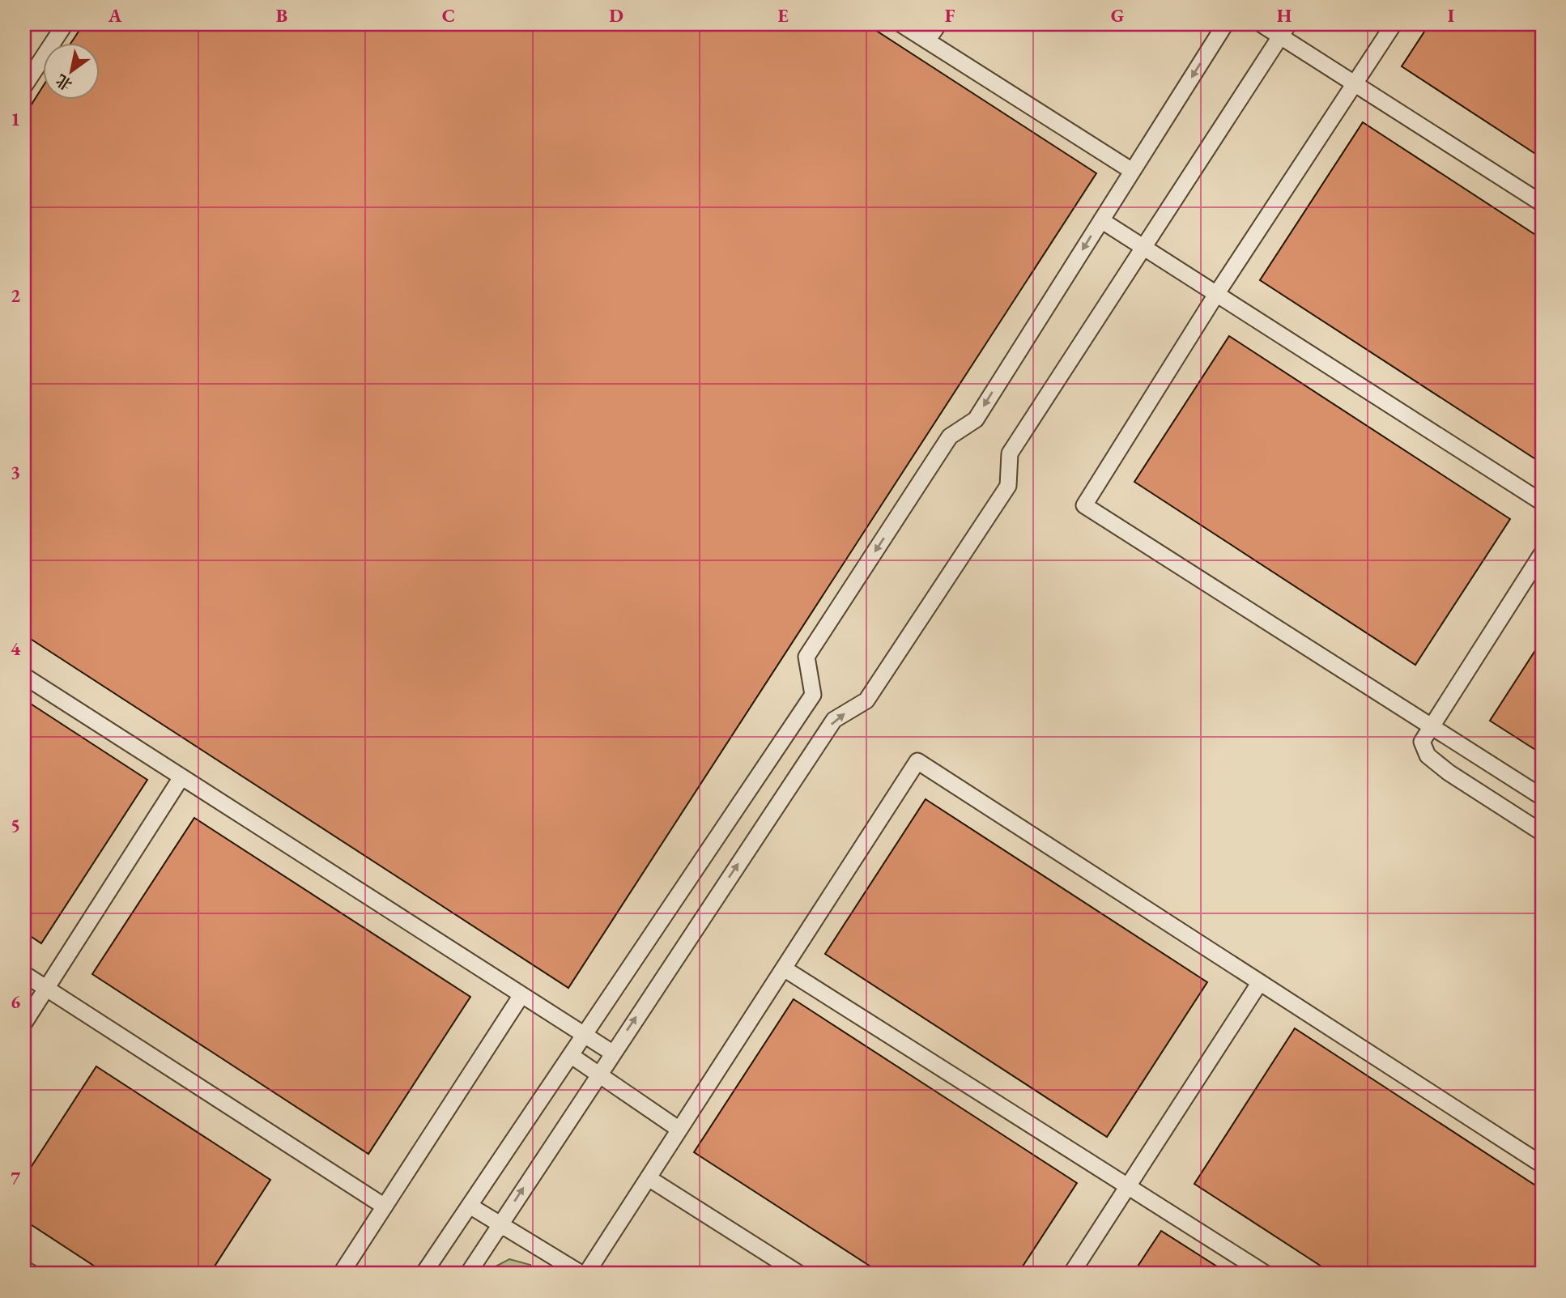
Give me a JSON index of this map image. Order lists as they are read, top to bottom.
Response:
{
  "north": "bottom left",
  "grid": {
    "columns": [
      "A",
      "B",
      "C",
      "D",
      "E",
      "F",
      "G",
      "H",
      "I"
    ],
    "rows": [
      "1",
      "2",
      "3",
      "4",
      "5",
      "6",
      "7"
    ]
  }
}
